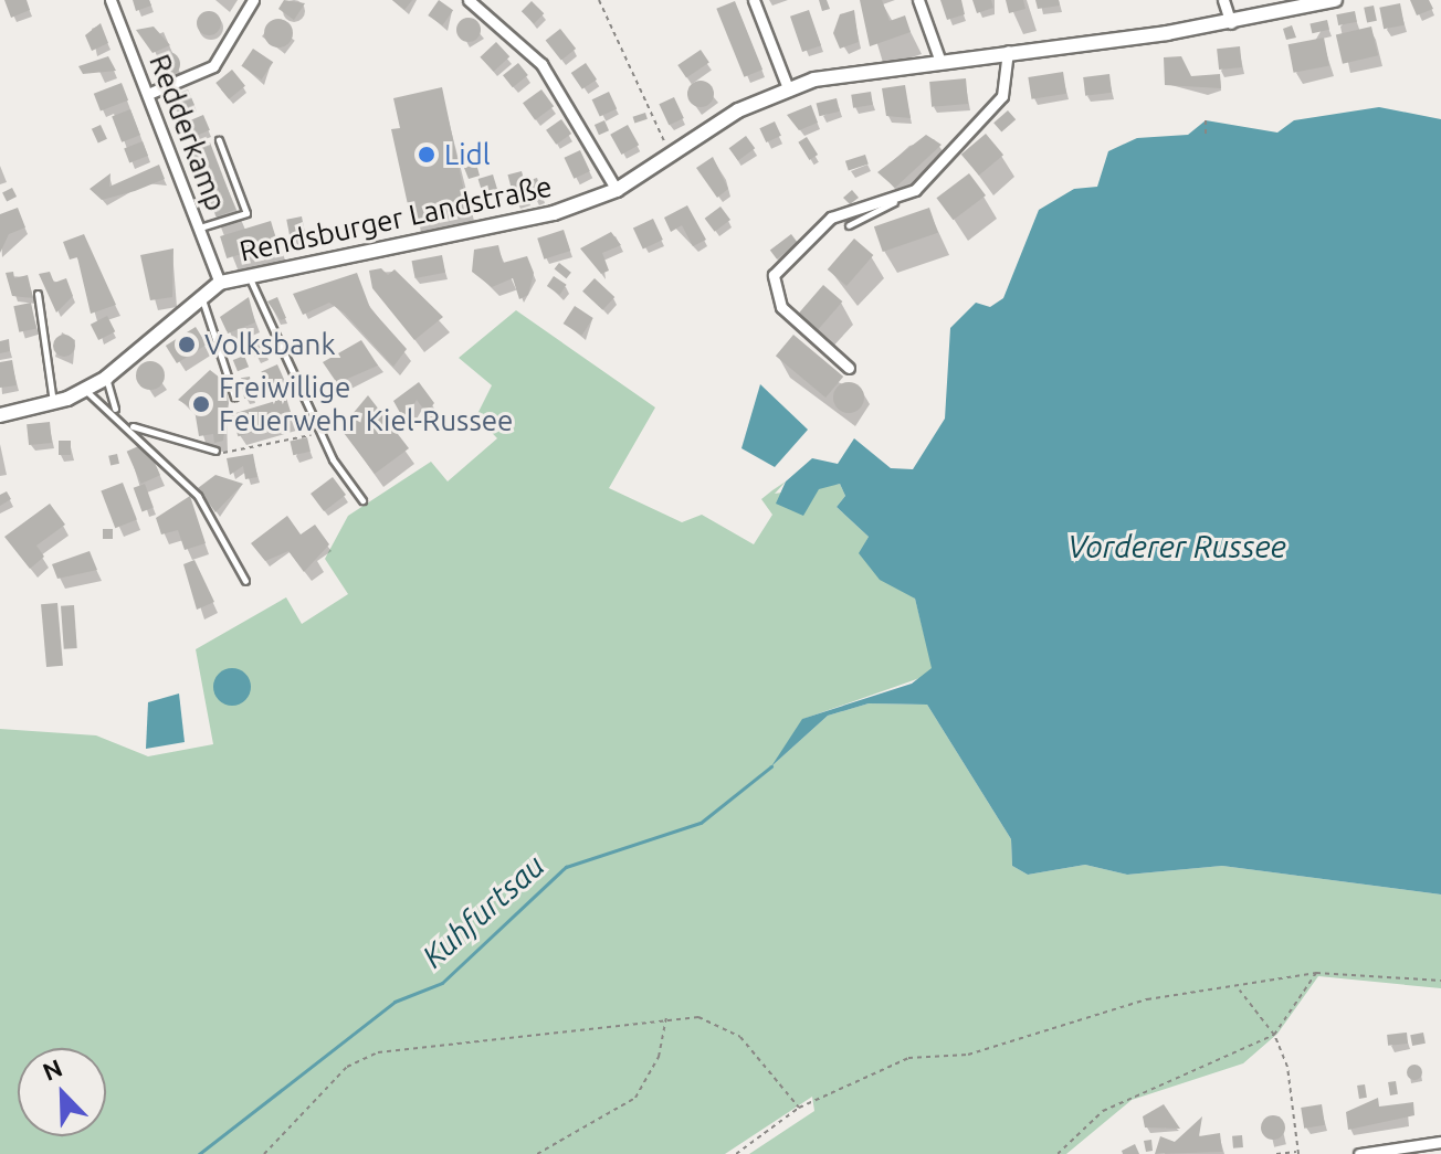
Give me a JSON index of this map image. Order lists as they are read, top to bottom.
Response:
{
  "streets": {
    "street": ["Redderkamp", "Rendsburger Landstraße"]
  },
  "crossings": [
    ["Redderkamp", "Rendsburger Landstraße"]
  ],
  "water": ["Vorderer Russee", "Kuhfurtsau"],
  "places": ["Lidl", "Volksbank", "Freiwillige Feuerwehr Kiel-Russee"],
  "north": "top left"
}
